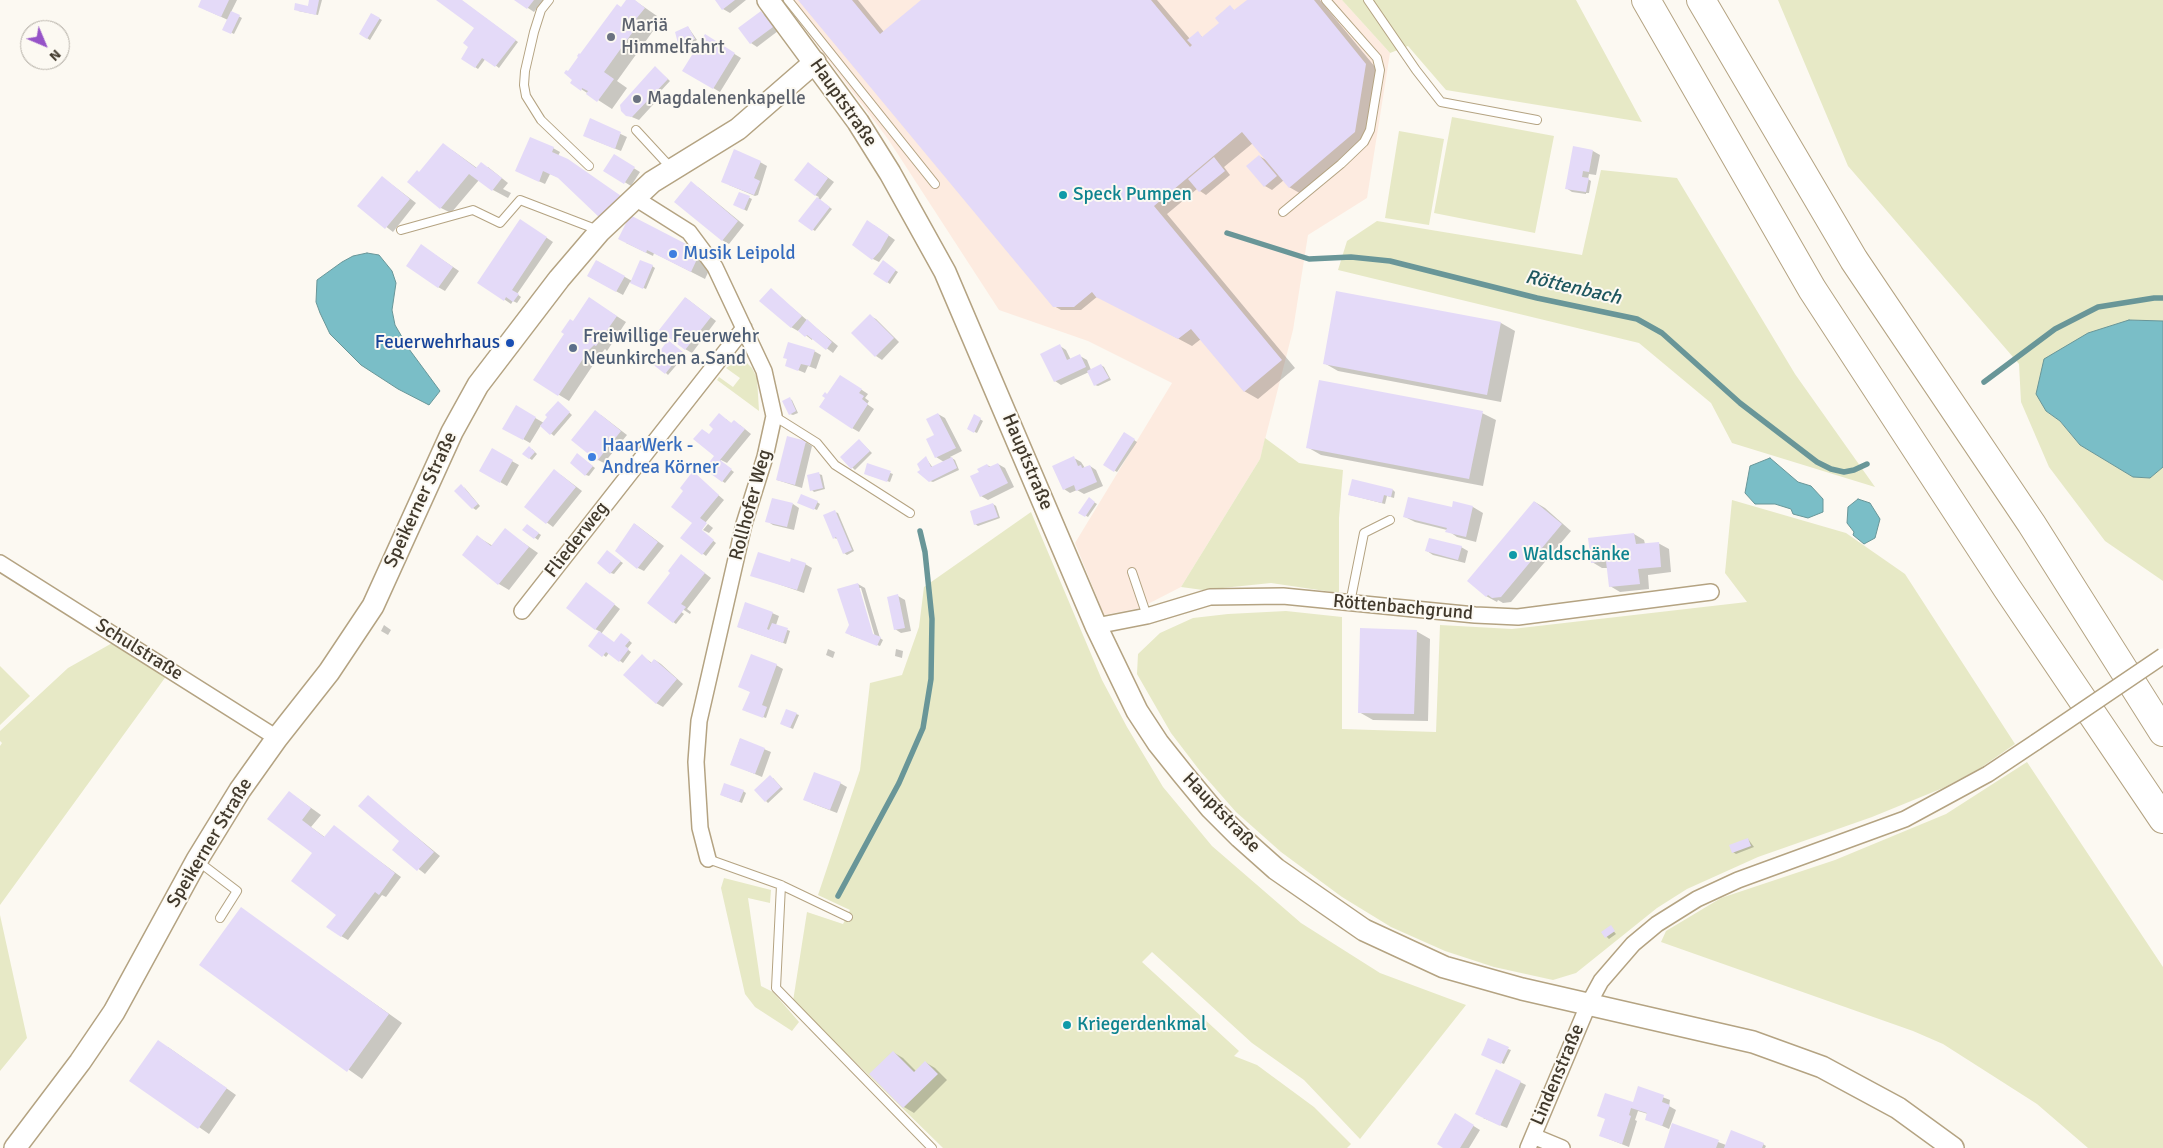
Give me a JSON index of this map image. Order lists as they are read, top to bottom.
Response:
{
  "streets": {
    "main road": ["Hauptstraße", "Speikerner Straße"],
    "street": [
      "Rollhofer Weg",
      "Fliederweg",
      "Röttenbachgrund",
      "Schulstraße",
      "Lindenstraße"
    ]
  },
  "crossings": [
    ["Hauptstraße", "Speikerner Straße"],
    ["Hauptstraße", "Röttenbachgrund"],
    ["Hauptstraße", "Lindenstraße"],
    ["Speikerner Straße", "Rollhofer Weg"],
    ["Speikerner Straße", "Schulstraße"],
    ["Rollhofer Weg", "Fliederweg"]
  ],
  "water": ["Röttenbach"],
  "places": [
    "Mariä Himmelfahrt",
    "Magdalenenkapelle",
    "Speck Pumpen",
    "Musik Leipold",
    "Feuerwehrhaus",
    "Freiwillige Feuerwehr Neunkirchen a.Sand",
    "HaarWerk - Andrea Körner",
    "Waldschänke",
    "Kriegerdenkmal"
  ],
  "north": "bottom right"
}
